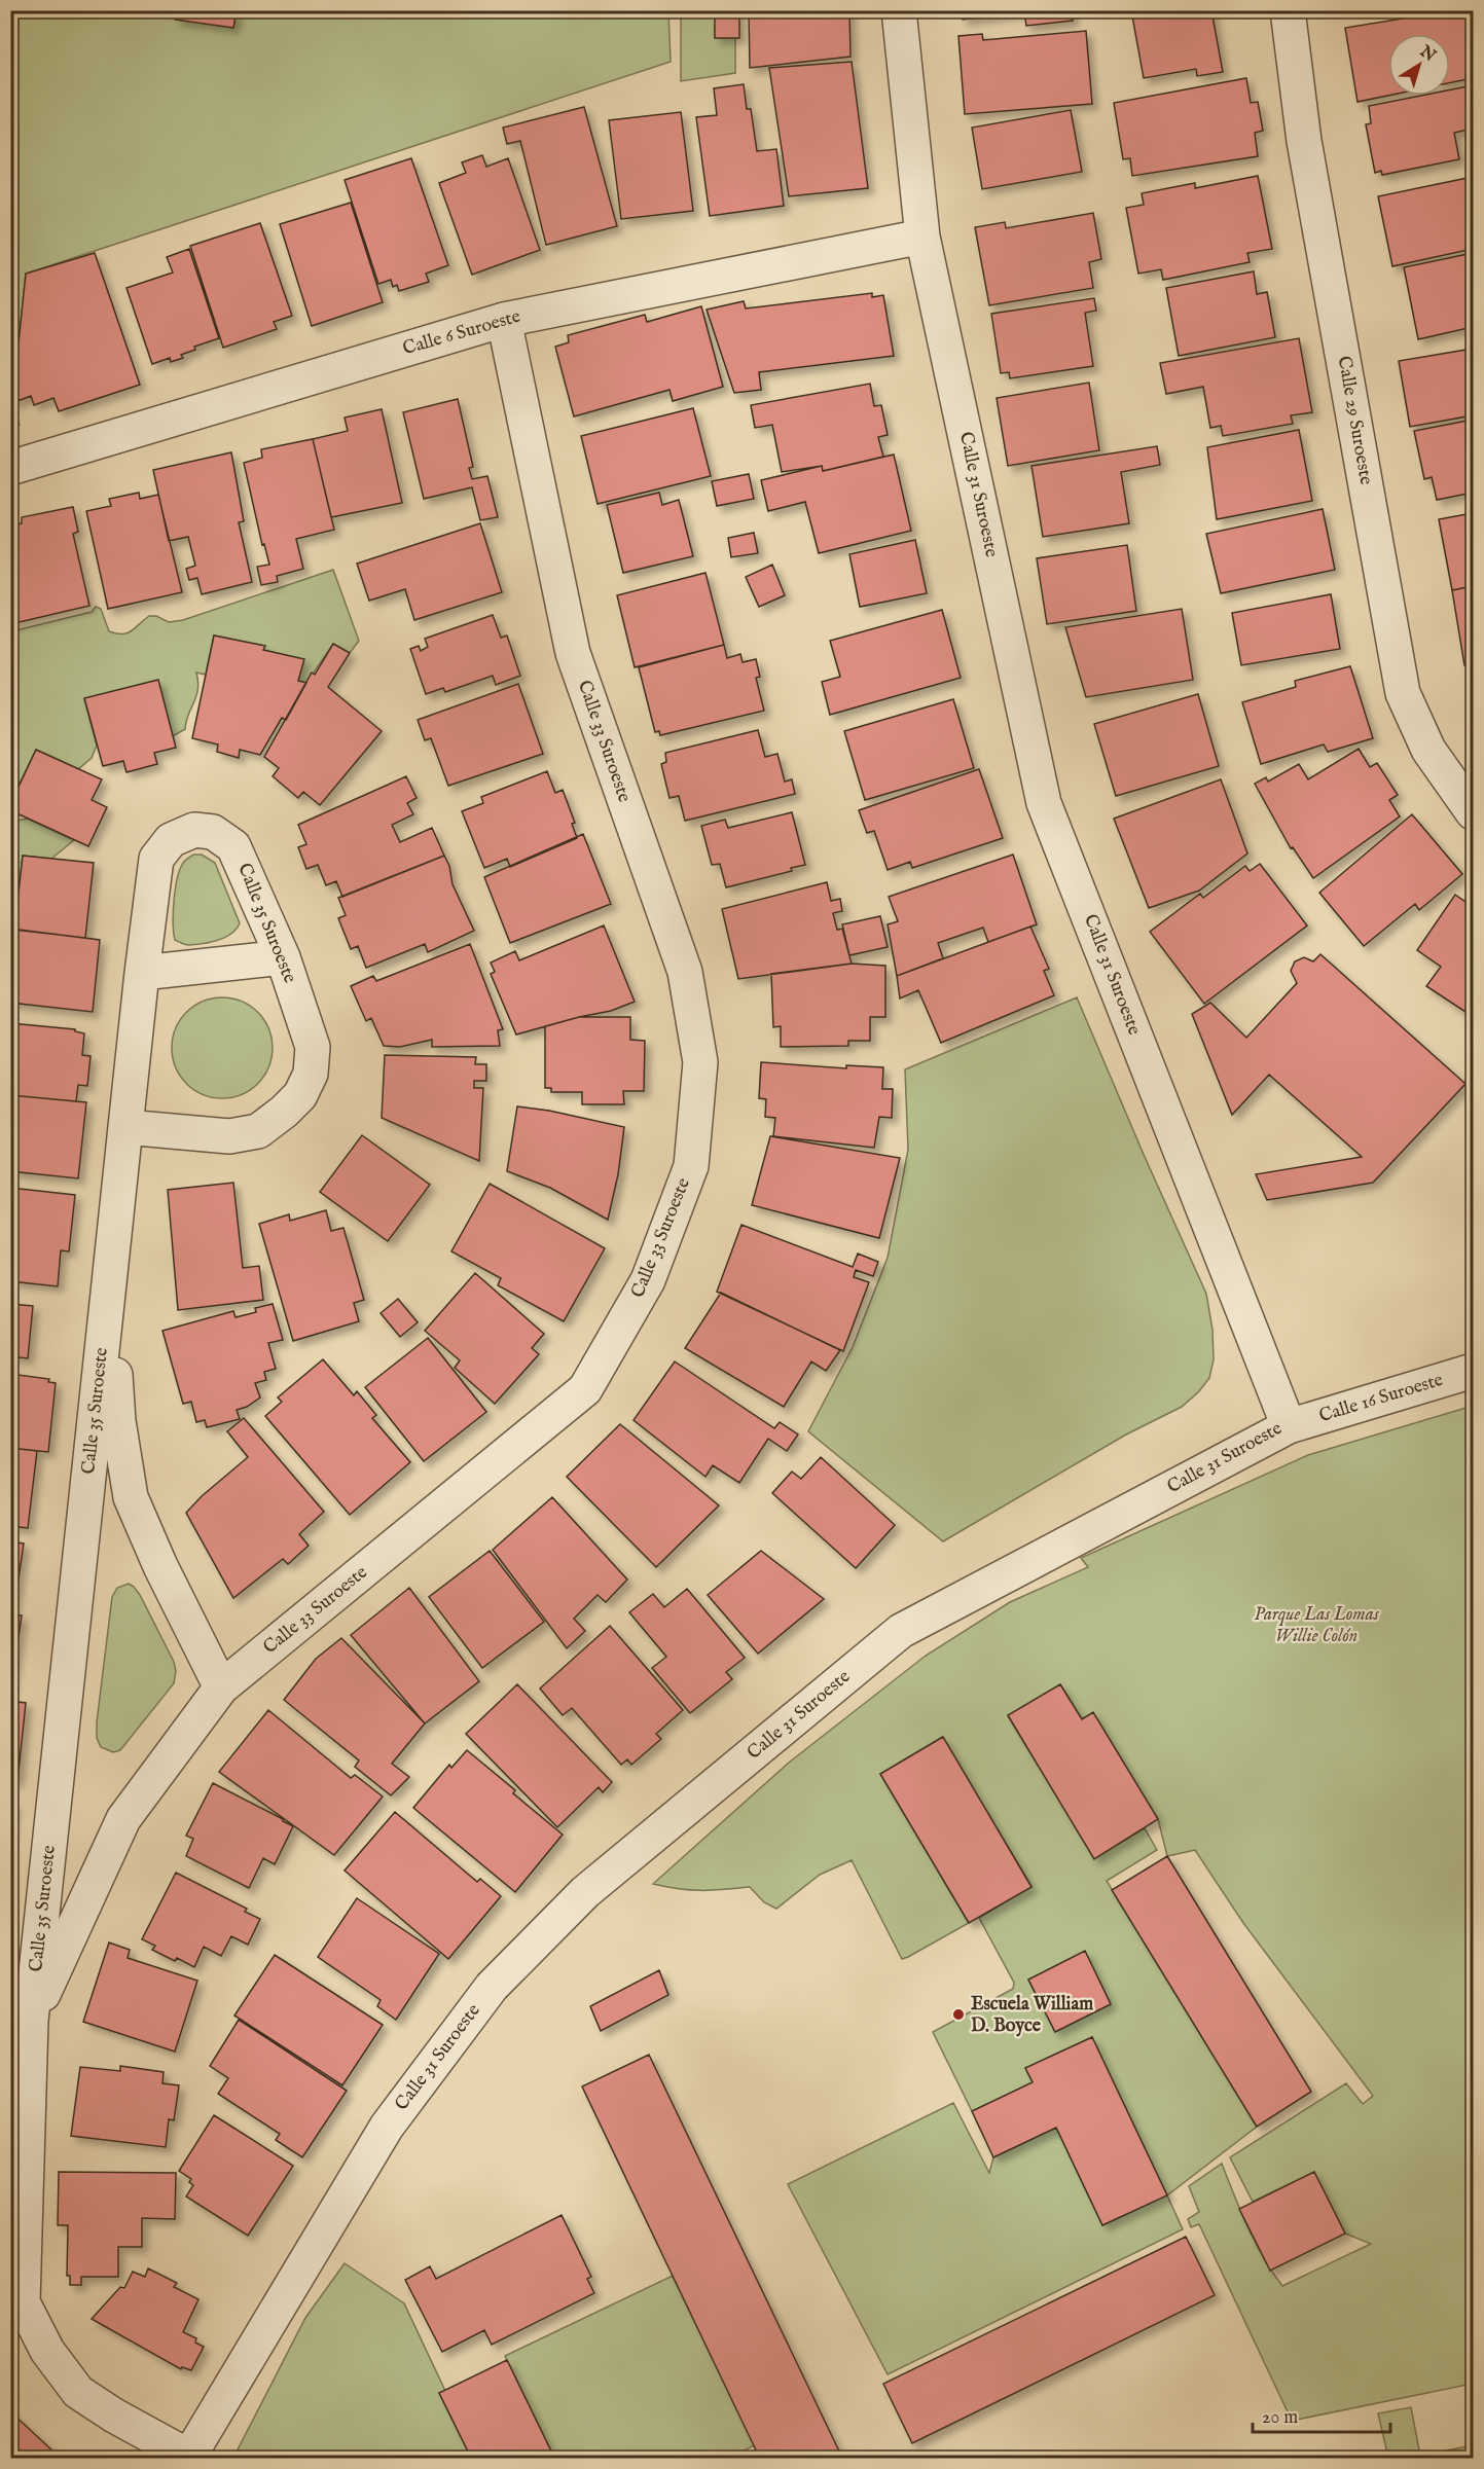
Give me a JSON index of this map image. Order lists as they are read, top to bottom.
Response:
{
  "streets": {
    "street": [
      "Calle 6 Suroeste",
      "Calle 29 Suroeste",
      "Calle 31 Suroeste",
      "Calle 33 Suroeste",
      "Calle 35 Suroeste",
      "Calle 16 Suroeste"
    ]
  },
  "crossings": [
    ["Calle 6 Suroeste", "Calle 31 Suroeste"],
    ["Calle 6 Suroeste", "Calle 33 Suroeste"],
    ["Calle 31 Suroeste", "Calle 35 Suroeste"],
    ["Calle 31 Suroeste", "Calle 16 Suroeste"],
    ["Calle 33 Suroeste", "Calle 35 Suroeste"]
  ],
  "parks": ["Parque Las Lomas Willie Colón"],
  "places": ["Escuela William D. Boyce"],
  "scale_bar": "20 m",
  "north": "top right"
}
